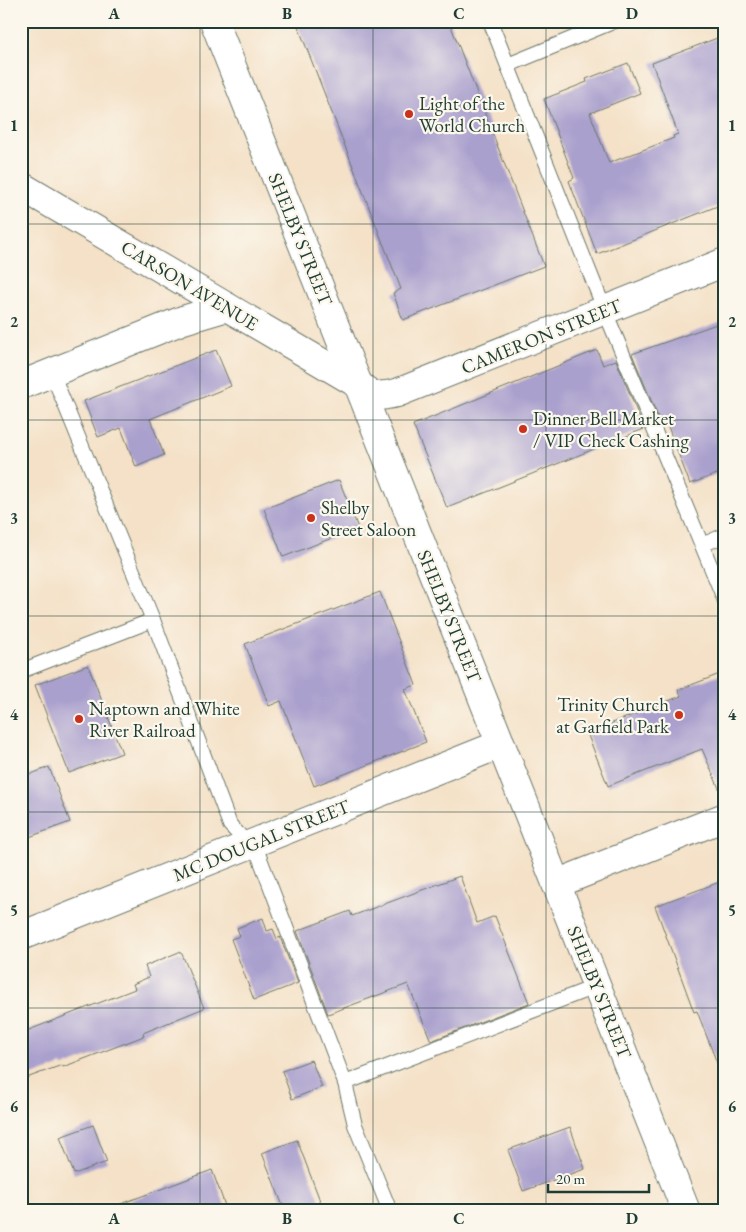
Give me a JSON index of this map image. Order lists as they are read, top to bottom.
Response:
{
  "streets": {
    "main road": [
      "SHELBY STREET",
      "CARSON AVENUE",
      "CAMERON STREET",
      "MC DOUGAL STREET"
    ]
  },
  "crossings": [
    ["SHELBY STREET", "CARSON AVENUE"],
    ["SHELBY STREET", "CAMERON STREET"],
    ["SHELBY STREET", "MC DOUGAL STREET"],
    ["CARSON AVENUE", "CAMERON STREET"]
  ],
  "places": [
    "Light of the World Church",
    "Dinner Bell Market / VIP Check Cashing",
    "Shelby Street Saloon",
    "Trinity Church at Garfield Park",
    "Naptown and White River Railroad"
  ],
  "scale_bar": "20 m",
  "grid": {
    "columns": [
      "A",
      "B",
      "C",
      "D"
    ],
    "rows": [
      "1",
      "2",
      "3",
      "4",
      "5",
      "6"
    ]
  }
}
